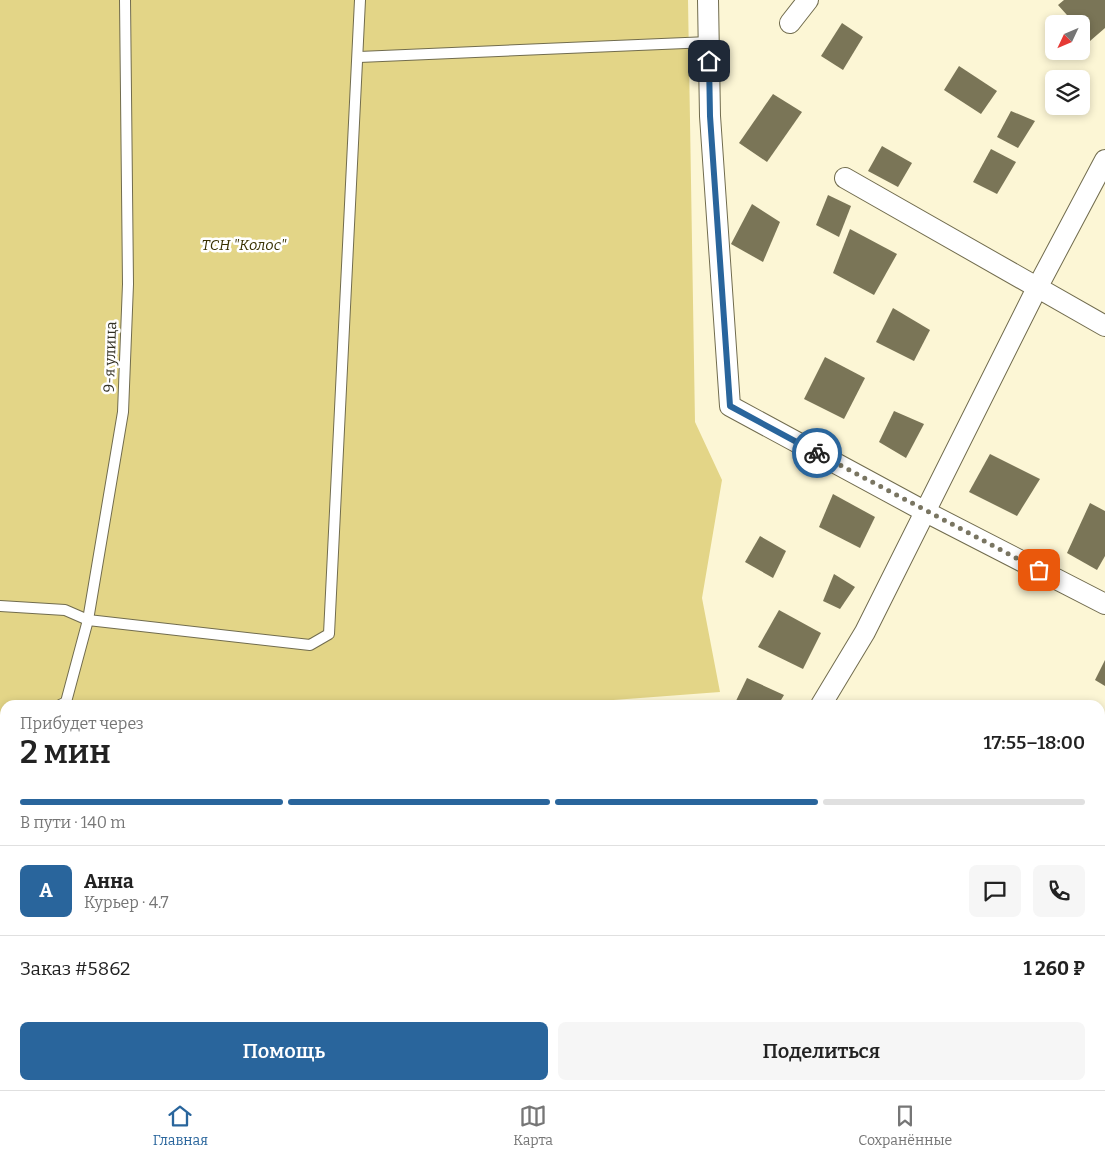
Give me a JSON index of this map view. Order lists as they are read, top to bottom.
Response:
{
  "streets": {
    "lane": ["9-я улица"]
  },
  "parks": ["ТСН \"Колос\""],
  "north": "bottom left",
  "page": {
    "heading": ["2 мин", "Прибудет через", "17:55–18:00"],
    "panel": [
      "Анна",
      "Курьер · 4.7",
      "Заказ #5862",
      "1 260 ₽"
    ],
    "bar": "В пути · 140 m",
    "round": "А",
    "buttons": ["Помощь", "Поделиться"],
    "tabs": ["Главная", "Карта", "Сохранённые"]
  }
}
